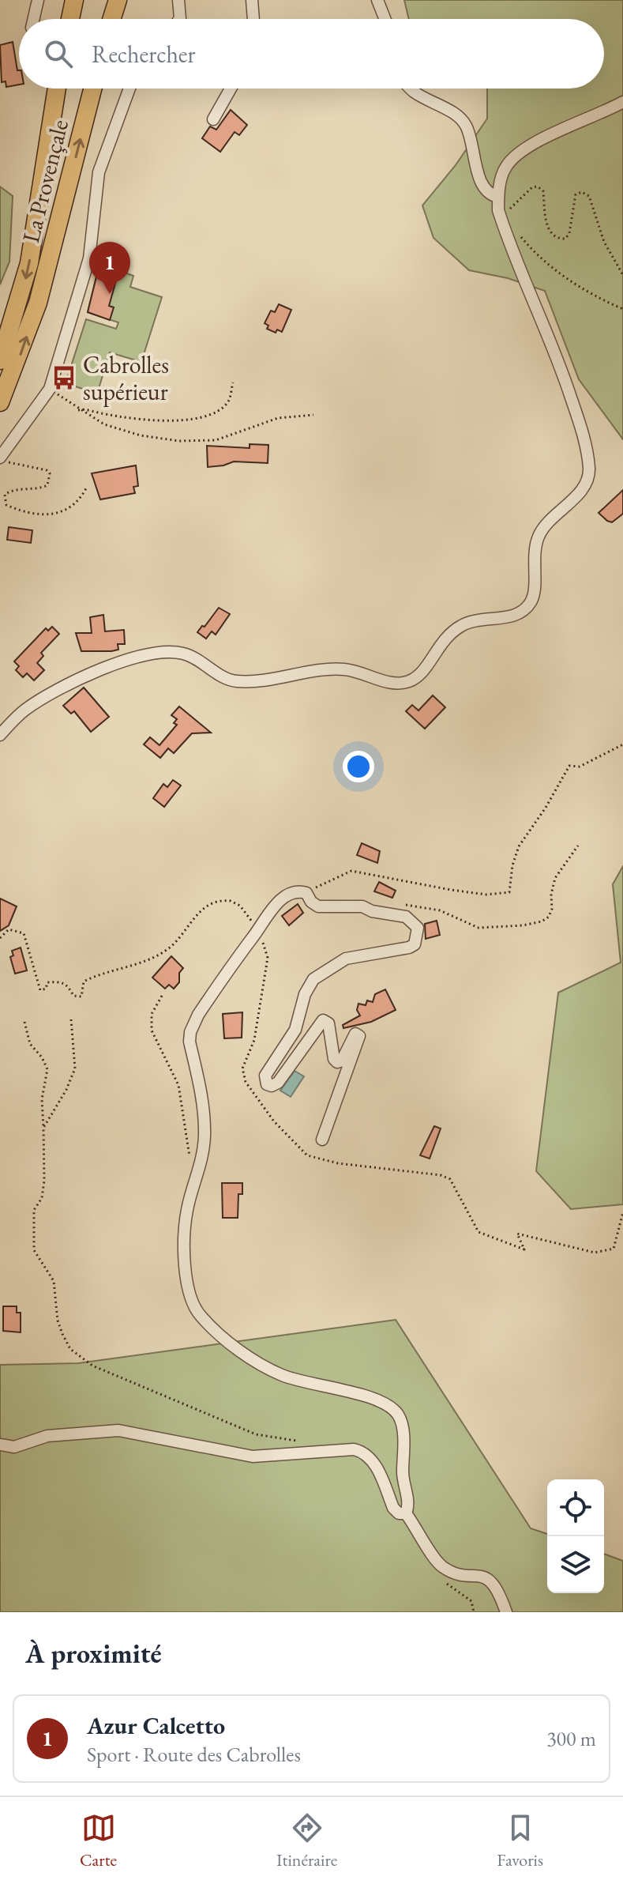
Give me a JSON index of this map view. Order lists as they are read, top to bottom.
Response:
{
  "streets": {
    "highway": ["La Provençale"]
  },
  "places": {
    "bus stop": ["Cabrolles supérieur"]
  },
  "page": {
    "search": "Rechercher",
    "pins": "1",
    "heading": "À proximité",
    "list": [
      {
        "mark": "1",
        "name": "Azur Calcetto",
        "note": "Sport · Route des Cabrolles",
        "value": "300 m"
      }
    ],
    "nav": ["Carte", "Itinéraire", "Favoris"]
  }
}
